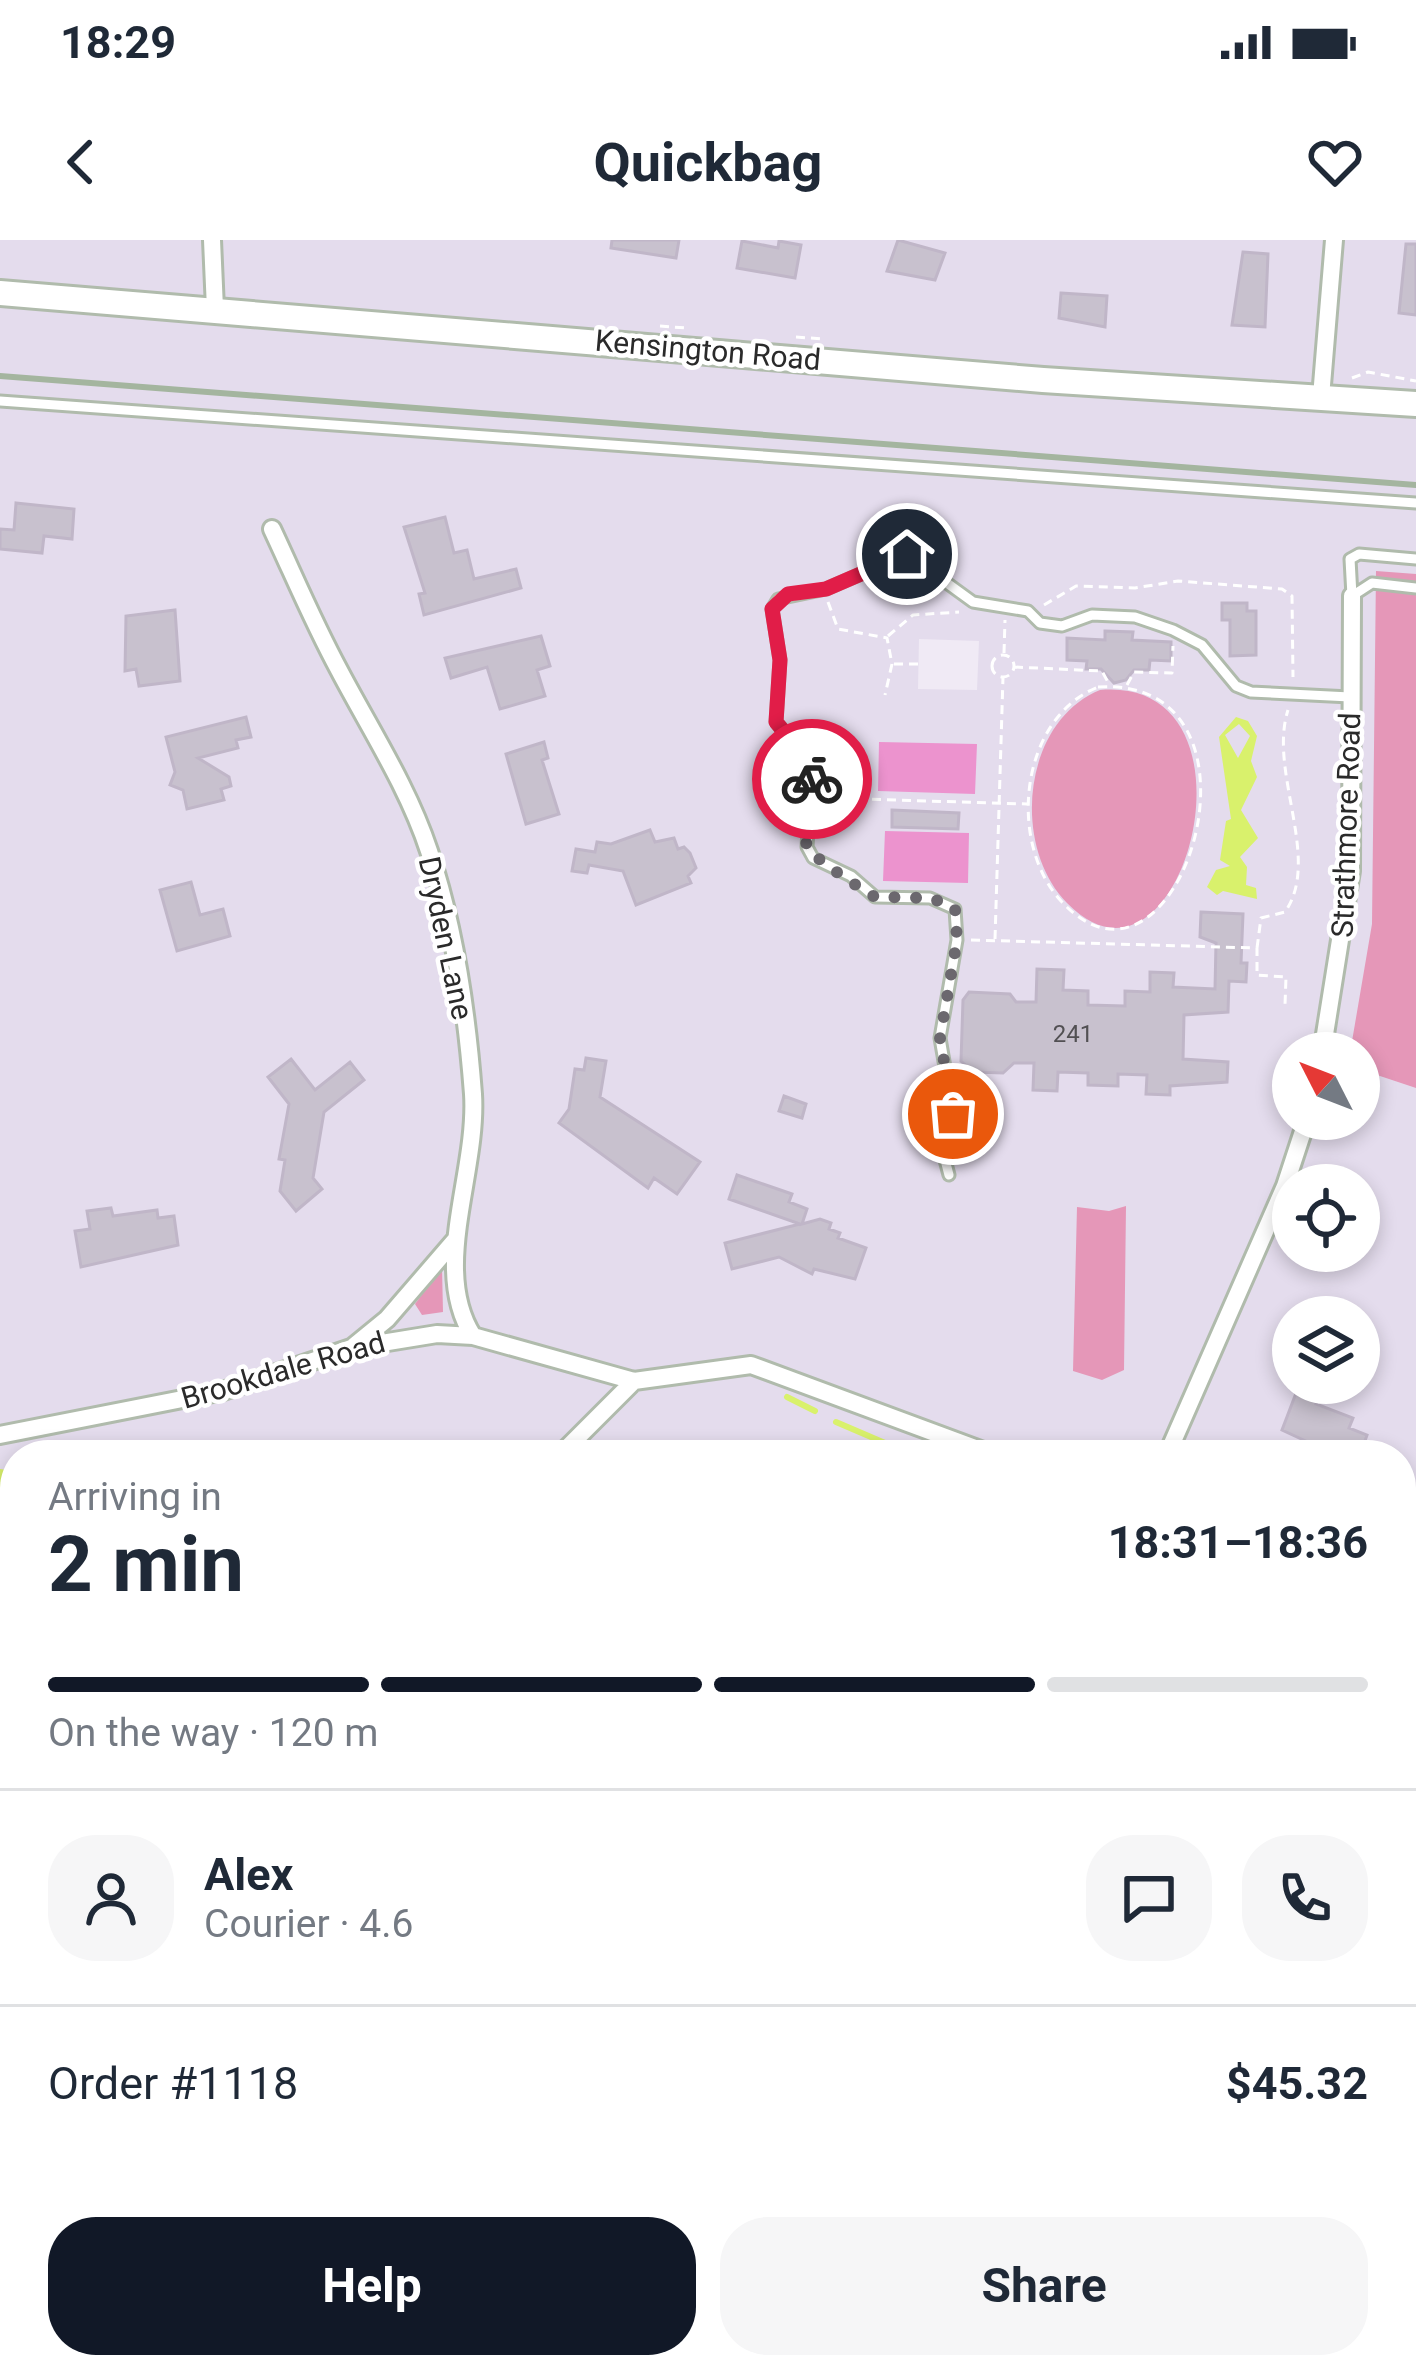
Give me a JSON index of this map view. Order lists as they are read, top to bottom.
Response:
{
  "streets": {
    "street": [
      "Kensington Road",
      "Strathmore Road",
      "Dryden Lane",
      "Brookdale Road"
    ]
  },
  "crossings": [
    ["Dryden Lane", "Brookdale Road"]
  ],
  "house_numbers": ["241"],
  "north": "top left",
  "page": {
    "status": "18:29",
    "header": "Quickbag",
    "heading": ["2 min", "Arriving in", "18:31–18:36"],
    "panel": [
      "Alex",
      "Courier · 4.6",
      "Order #1118",
      "$45.32"
    ],
    "bar": "On the way · 120 m",
    "buttons": ["Help", "Share"]
  }
}
